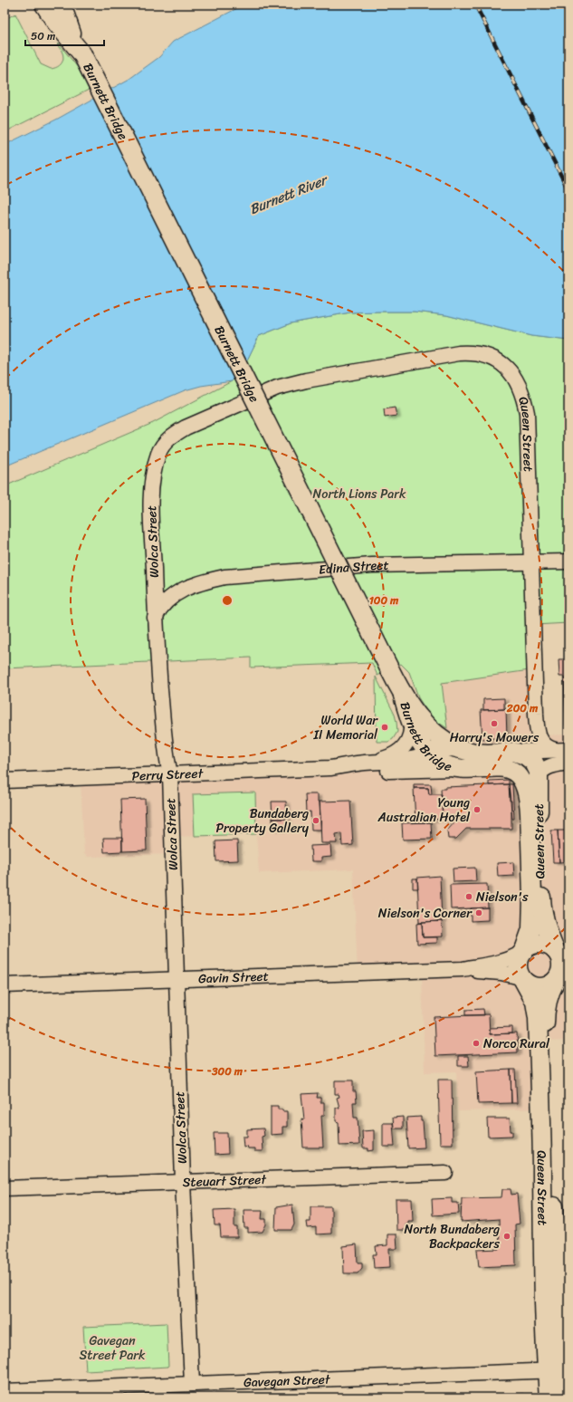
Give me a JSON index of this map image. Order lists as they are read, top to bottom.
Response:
{
  "streets": {
    "main road": ["Burnett Bridge", "Queen Street", "Perry Street"],
    "street": [
      "Wolca Street",
      "Edina Street",
      "Gavin Street",
      "Steuart Street",
      "Gavegan Street"
    ]
  },
  "crossings": [
    ["Burnett Bridge", "Perry Street"],
    ["Queen Street", "Wolca Street"],
    ["Queen Street", "Edina Street"],
    ["Queen Street", "Perry Street"],
    ["Queen Street", "Gavin Street"],
    ["Queen Street", "Gavegan Street"],
    ["Wolca Street", "Edina Street"],
    ["Wolca Street", "Perry Street"],
    ["Wolca Street", "Gavin Street"],
    ["Wolca Street", "Steuart Street"],
    ["Wolca Street", "Gavegan Street"]
  ],
  "water": ["Burnett River"],
  "parks": ["North Lions Park", "Gavegan Street Park"],
  "places": [
    "Harry's Mowers",
    "World War II Memorial",
    "Young Australian Hotel",
    "Bundaberg Property Gallery",
    "Nielson's",
    "Nielson's Corner",
    "Norco Rural",
    "North Bundaberg Backpackers"
  ],
  "scale_bar": "50 m",
  "rings": ["100 m", "200 m", "300 m"]
}
